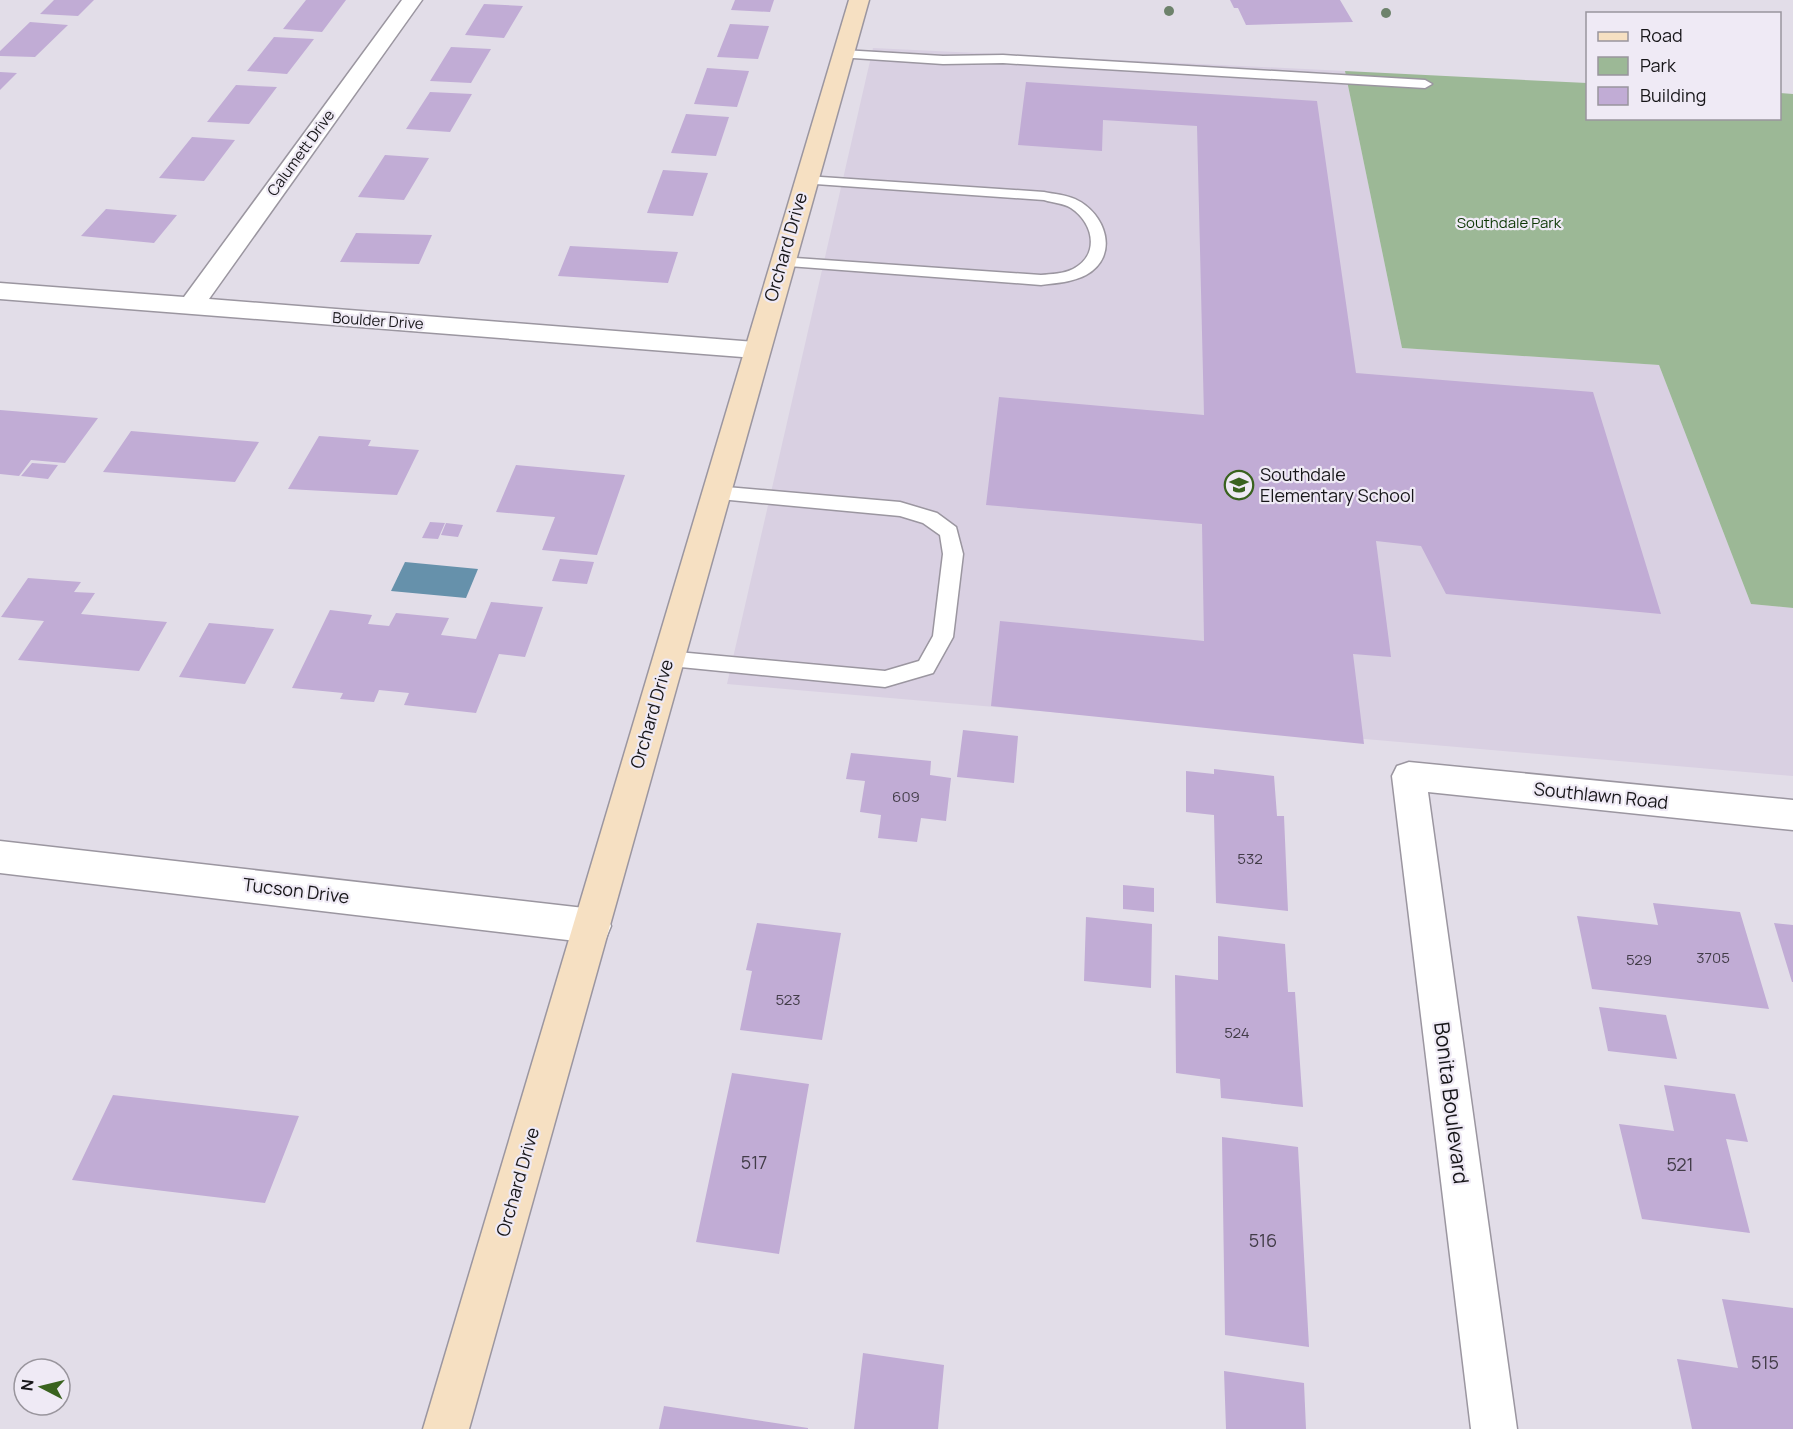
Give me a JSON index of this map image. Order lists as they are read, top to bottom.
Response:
{
  "streets": {
    "street": [
      "Calumett Drive",
      "Orchard Drive",
      "Boulder Drive",
      "Southlawn Road",
      "Tucson Drive",
      "Bonita Boulevard"
    ]
  },
  "crossings": [
    ["Calumett Drive", "Boulder Drive"],
    ["Orchard Drive", "Boulder Drive"],
    ["Orchard Drive", "Tucson Drive"],
    ["Southlawn Road", "Bonita Boulevard"]
  ],
  "parks": ["Southdale Park"],
  "places": {
    "school or university": ["Southdale Elementary School"]
  },
  "house_numbers": [
    "609",
    "532",
    "3705",
    "529",
    "523",
    "524",
    "517",
    "521",
    "516",
    "515"
  ],
  "legend": ["Road", "Park", "Building"],
  "north": "left"
}
